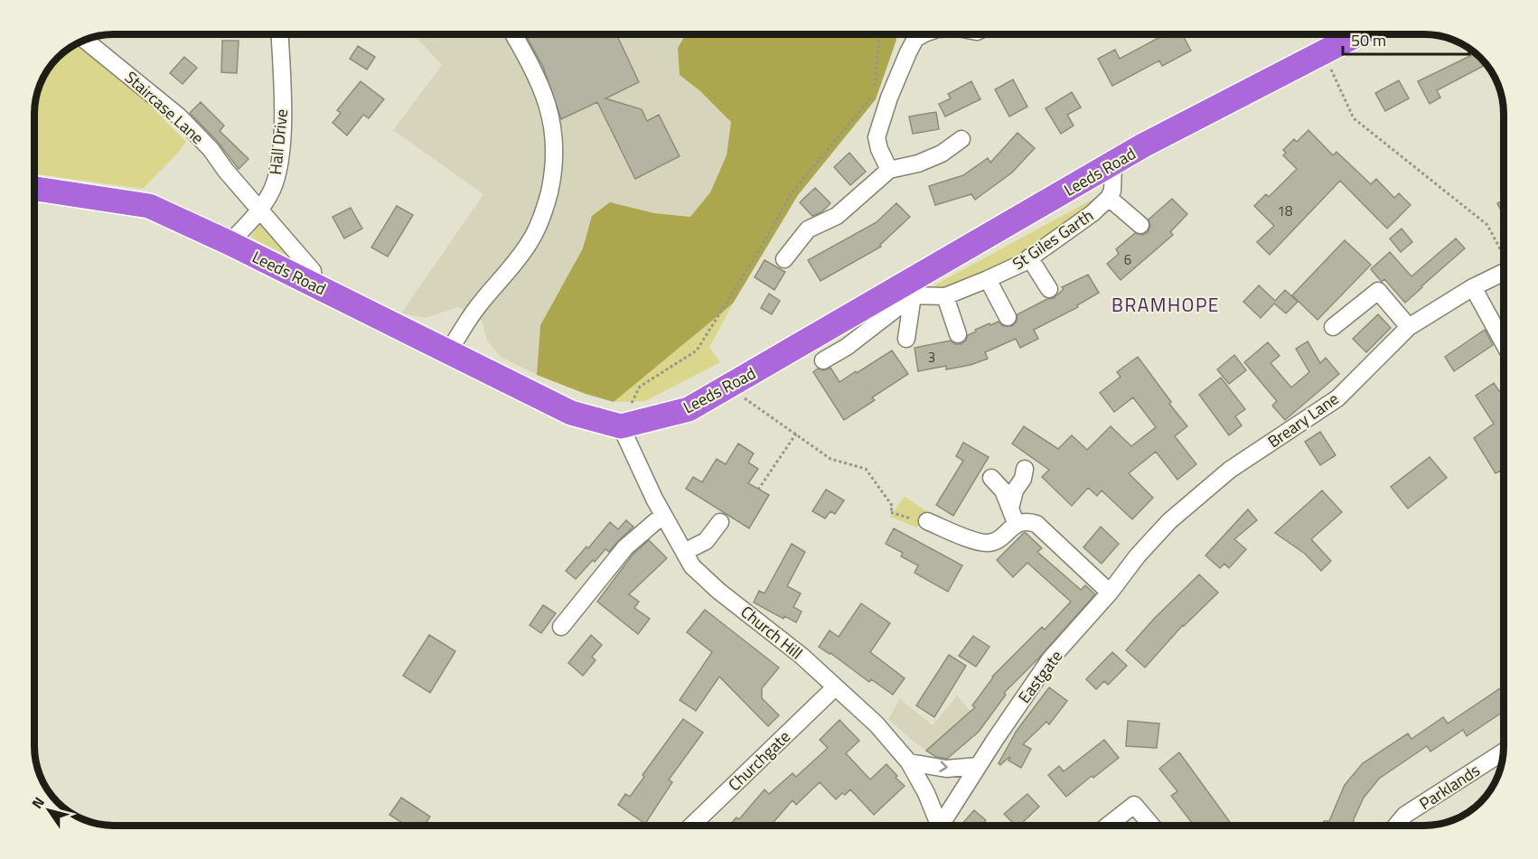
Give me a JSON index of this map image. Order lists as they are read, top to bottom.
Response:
{
  "streets": {
    "highway": ["Leeds Road"],
    "street": [
      "Staircase Lane",
      "Hall Drive",
      "St Giles Garth",
      "Breary Lane",
      "Church Hill",
      "Eastgate",
      "Churchgate",
      "Parklands"
    ]
  },
  "crossings": [
    ["Staircase Lane", "Hall Drive"],
    ["Staircase Lane", "Leeds Road"],
    ["Hall Drive", "Leeds Road"],
    ["Leeds Road", "St Giles Garth"],
    ["Leeds Road", "Church Hill"],
    ["Breary Lane", "Eastgate"],
    ["Church Hill", "Churchgate"]
  ],
  "districts": ["BRAMHOPE"],
  "house_numbers": ["18", "6", "3"],
  "scale_bar": "50 m",
  "north": "top left"
}
